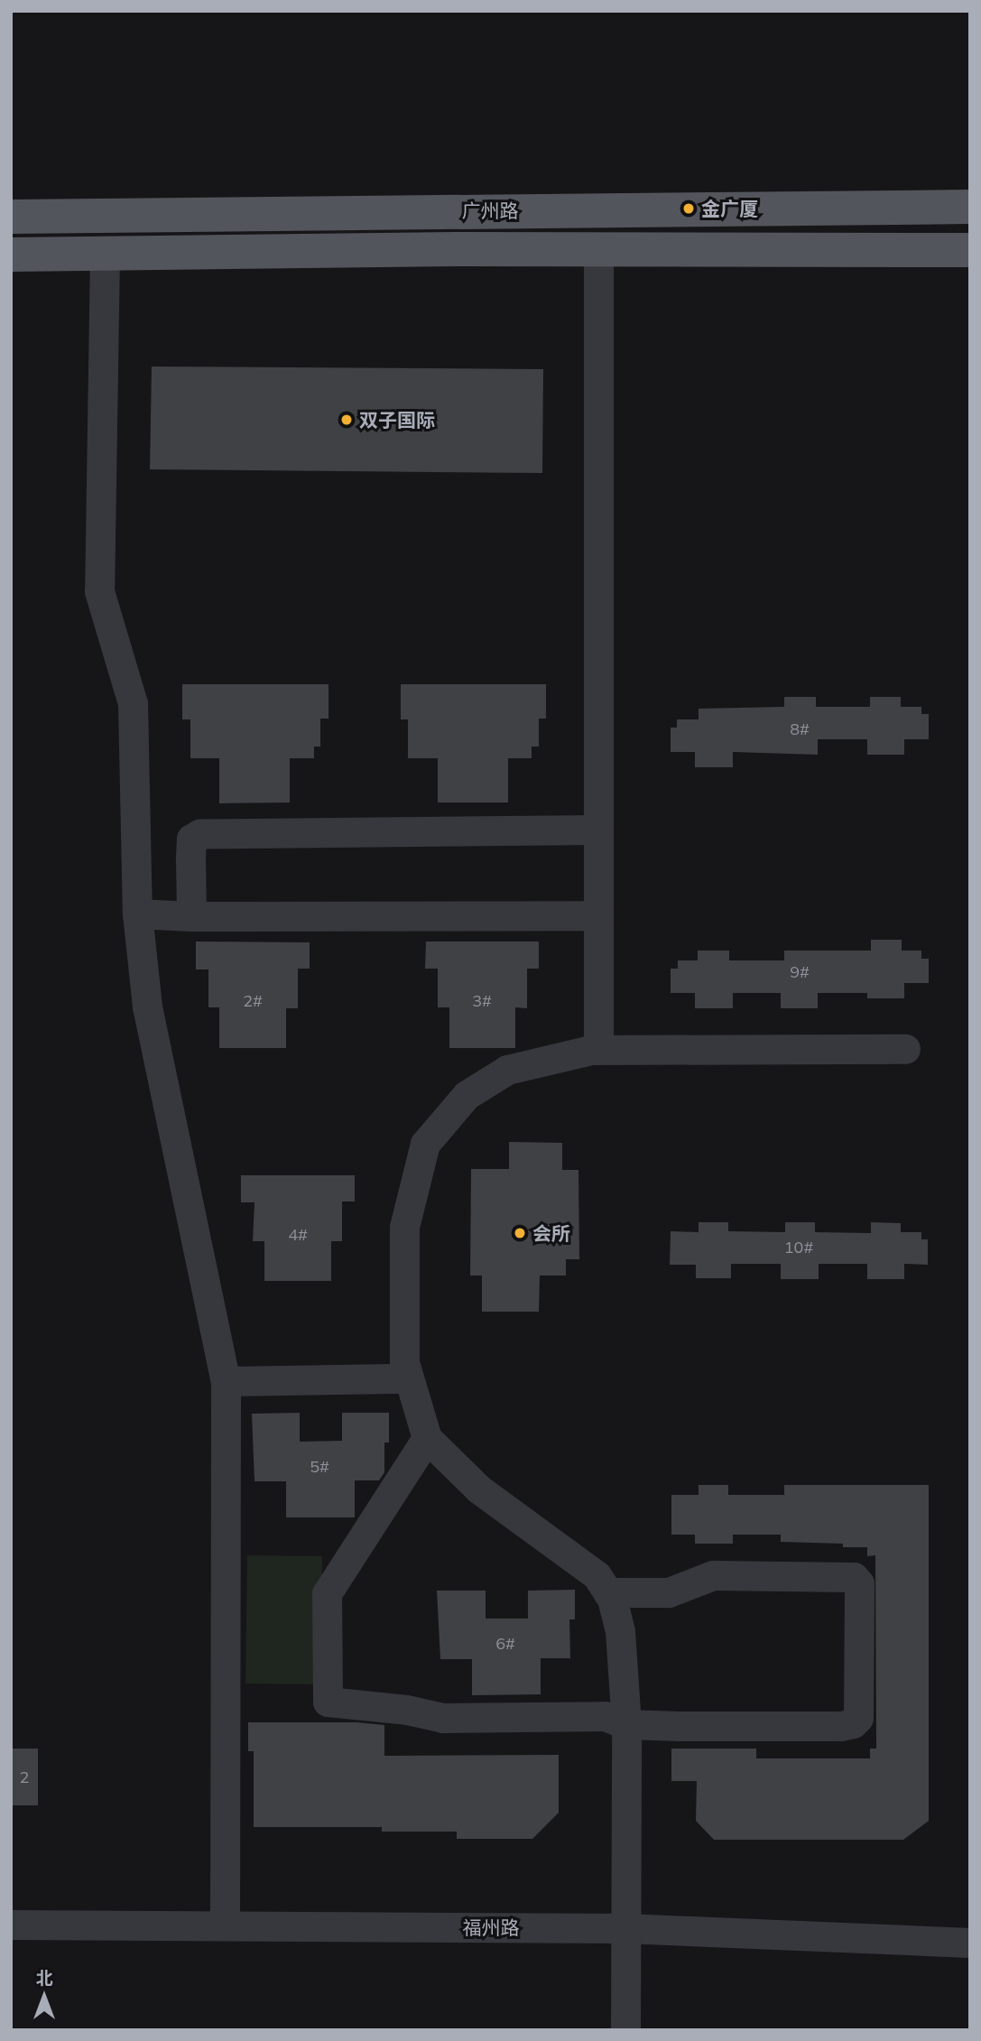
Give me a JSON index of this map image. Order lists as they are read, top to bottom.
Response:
{
  "streets": {
    "main road": ["广州路"],
    "street": ["福州路"]
  },
  "places": ["金广厦", "双子国际", "会所"],
  "house_numbers": [
    "8#",
    "9#",
    "2#",
    "3#",
    "4#",
    "10#",
    "5#",
    "6#",
    "2"
  ],
  "north": "top"
}
